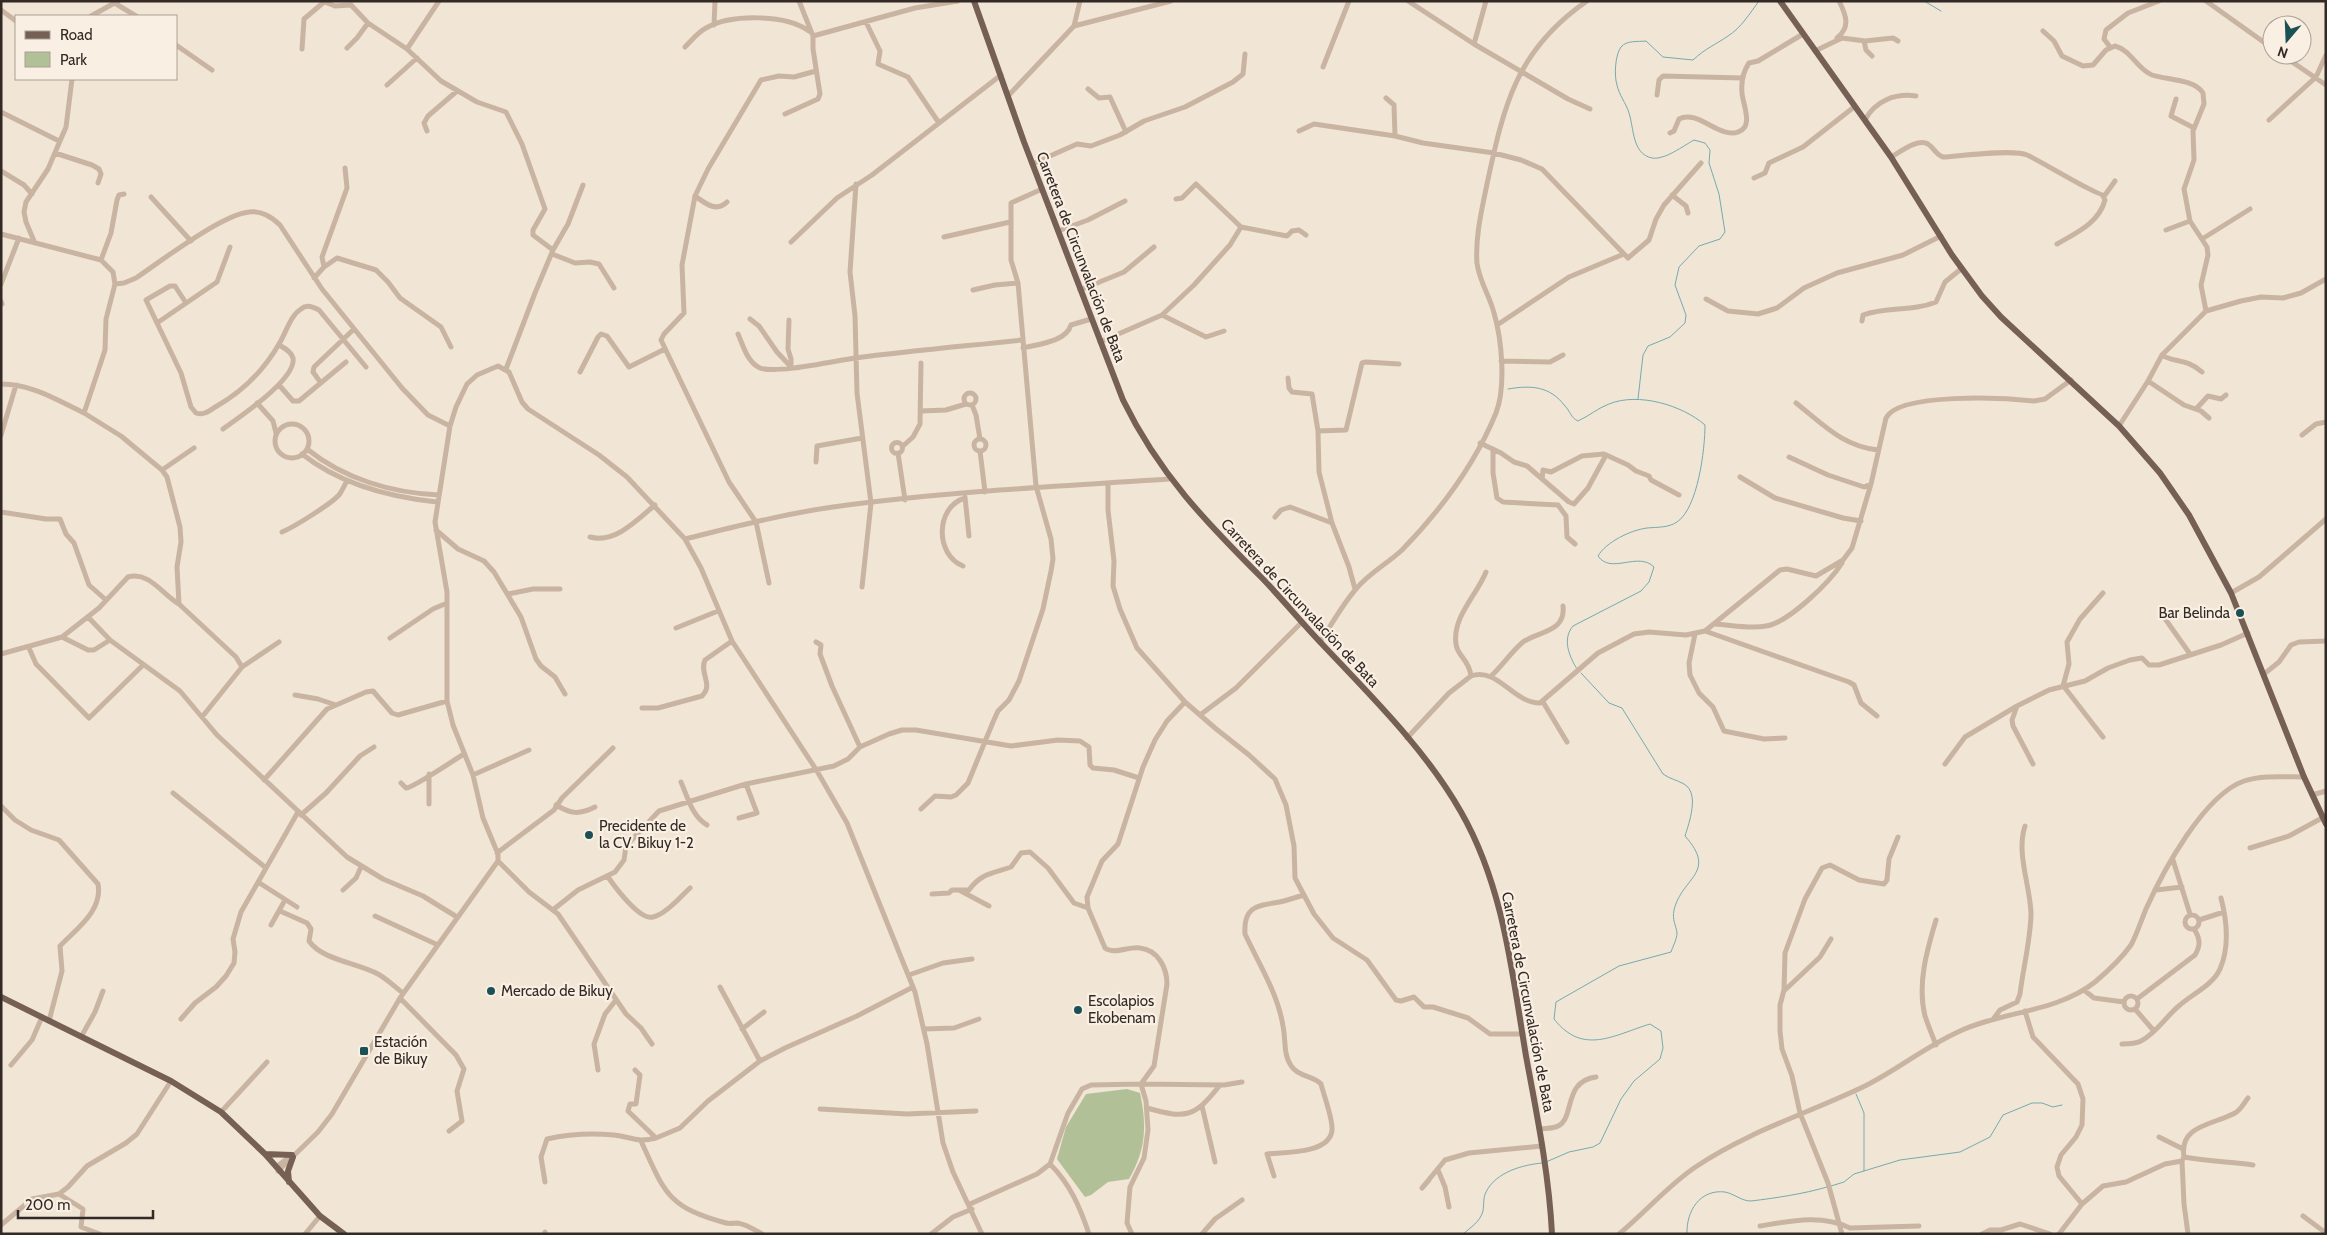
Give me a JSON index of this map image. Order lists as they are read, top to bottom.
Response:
{
  "streets": {
    "main road": ["Carretera de Circunvalación de Bata"]
  },
  "places": {
    "other": [
      "Bar Belinda",
      "Precidente de la CV. Bikuy 1-2",
      "Mercado de Bikuy",
      "Escolapios Ekobenam"
    ],
    "transit": ["Estación de Bikuy"]
  },
  "legend": ["Road", "Park"],
  "scale_bar": "200 m",
  "north": "bottom"
}
